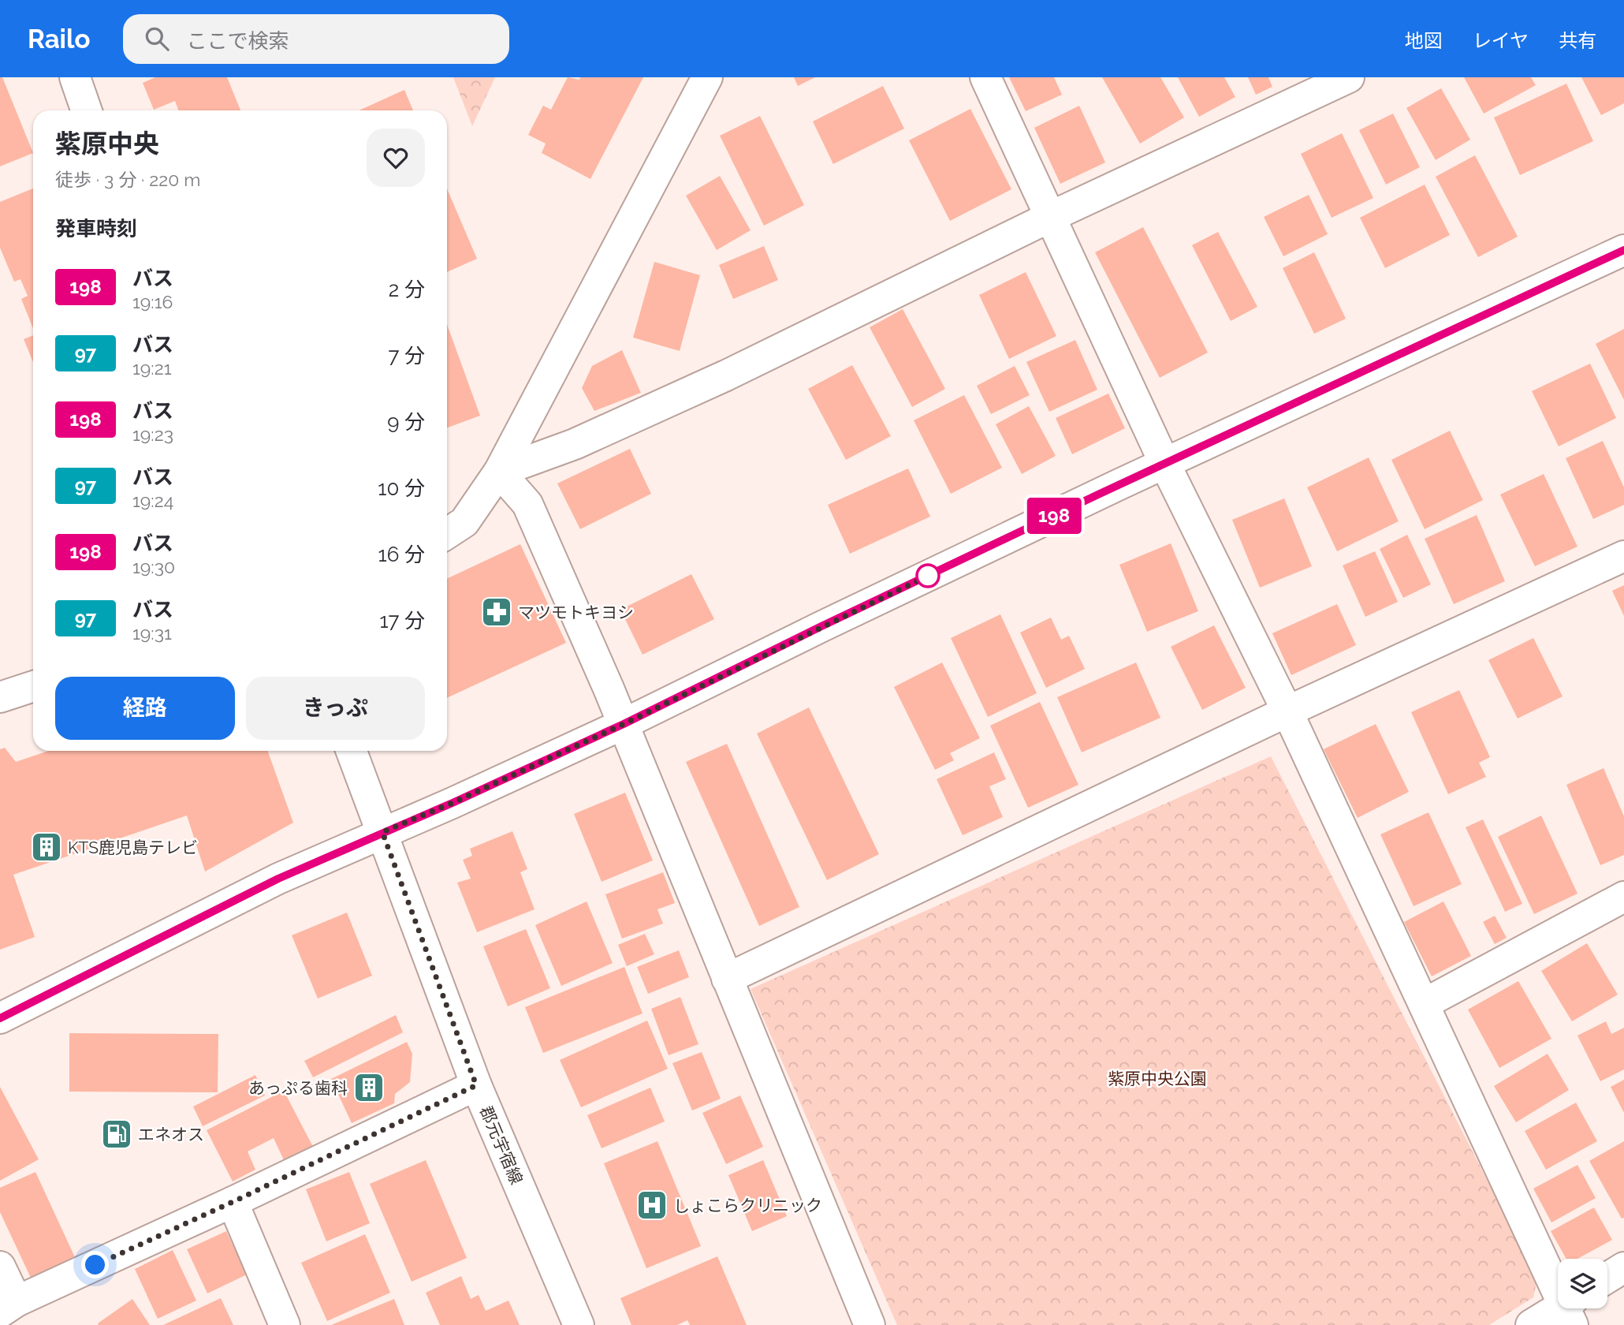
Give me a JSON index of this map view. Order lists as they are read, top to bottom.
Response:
{
  "streets": {
    "street": ["郡元宇宿線"]
  },
  "parks": ["紫原中央公園"],
  "places": {
    "pharmacy": ["マツモトキヨシ"],
    "building": ["KTS鹿児島テレビ", "あっぷる歯科"],
    "fuel station": ["エネオス"],
    "hospital": ["しょこらクリニック"]
  },
  "lines": ["bus line 198"],
  "page": {
    "header": "Railo",
    "search": "ここで検索",
    "nav": ["地図", "レイヤ", "共有"],
    "on_map": "198",
    "heading": [
      ["紫原中央", "徒歩 · 3 分 · 220 m"],
      "発車時刻"
    ],
    "list": [
      {
        "mark": "198",
        "name": "バス",
        "note": "19:16",
        "value": "2 分"
      },
      {
        "mark": "97",
        "name": "バス",
        "note": "19:21",
        "value": "7 分"
      },
      {
        "mark": "198",
        "name": "バス",
        "note": "19:23",
        "value": "9 分"
      },
      {
        "mark": "97",
        "name": "バス",
        "note": "19:24",
        "value": "10 分"
      },
      {
        "mark": "198",
        "name": "バス",
        "note": "19:30",
        "value": "16 分"
      },
      {
        "mark": "97",
        "name": "バス",
        "note": "19:31",
        "value": "17 分"
      }
    ],
    "buttons": ["経路", "きっぷ"]
  }
}
